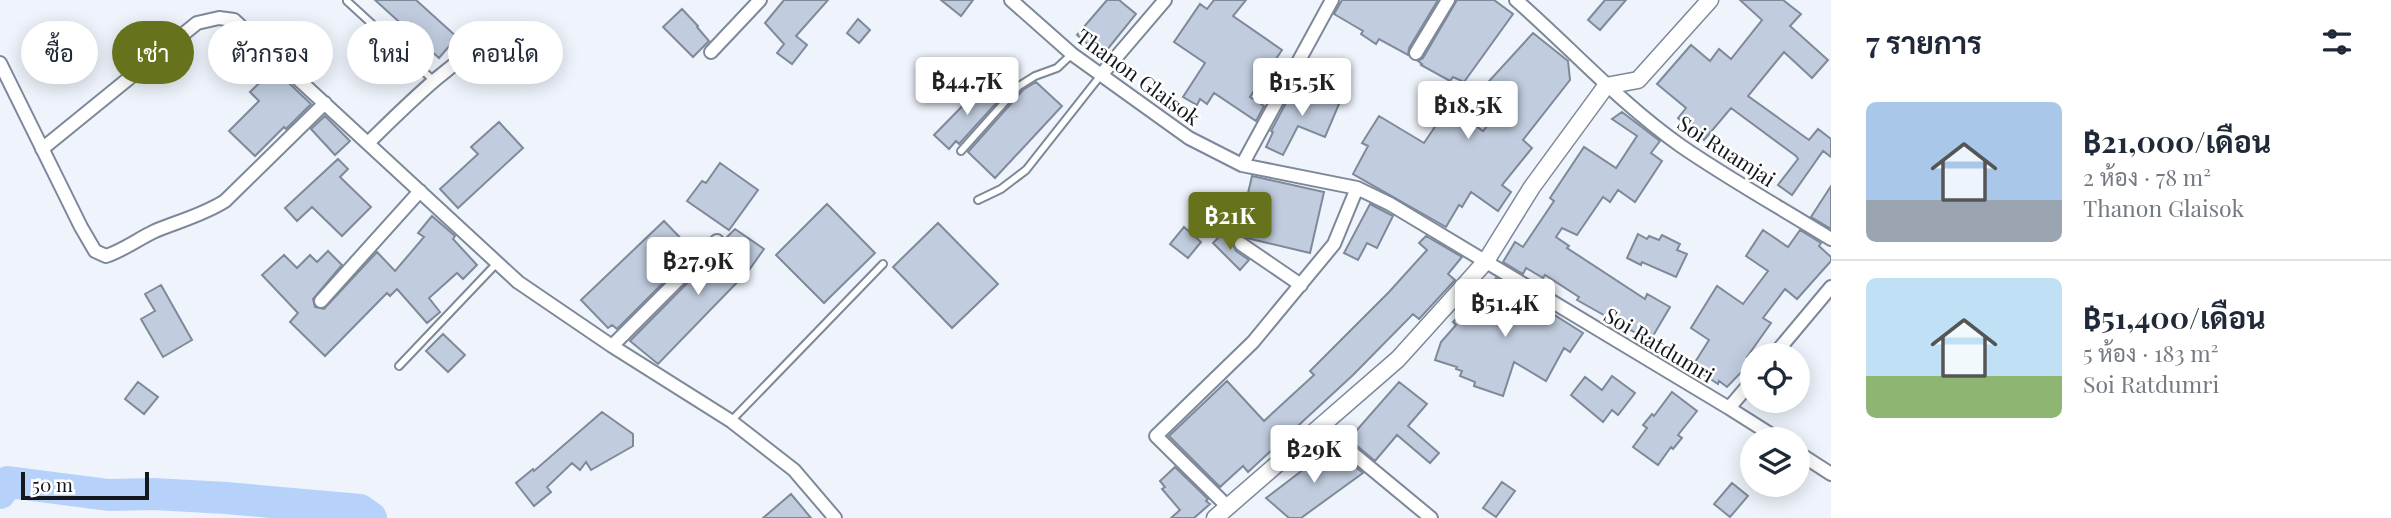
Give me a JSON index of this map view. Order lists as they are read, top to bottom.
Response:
{
  "streets": {
    "street": ["Thanon Glaisok", "Soi Ruamjai", "Soi Ratdumri"]
  },
  "crossings": [
    ["Thanon Glaisok", "Soi Ratdumri"]
  ],
  "scale_bar": "50 m",
  "page": {
    "heading": "7 รายการ",
    "chip": [
      "ซื้อ",
      "เช่า",
      "ตัวกรอง",
      "ใหม่",
      "คอนโด"
    ],
    "price": [
      "฿44.7K",
      "฿15.5K",
      "฿18.5K",
      "฿21K",
      "฿27.9K",
      "฿51.4K",
      "฿29K"
    ],
    "list": [
      {
        "name": "฿21,000/เดือน",
        "note": "2 ห้อง · 78 m² · Thanon Glaisok"
      },
      {
        "name": "฿51,400/เดือน",
        "note": "5 ห้อง · 183 m² · Soi Ratdumri"
      }
    ],
    "scale": "50 m"
  }
}
